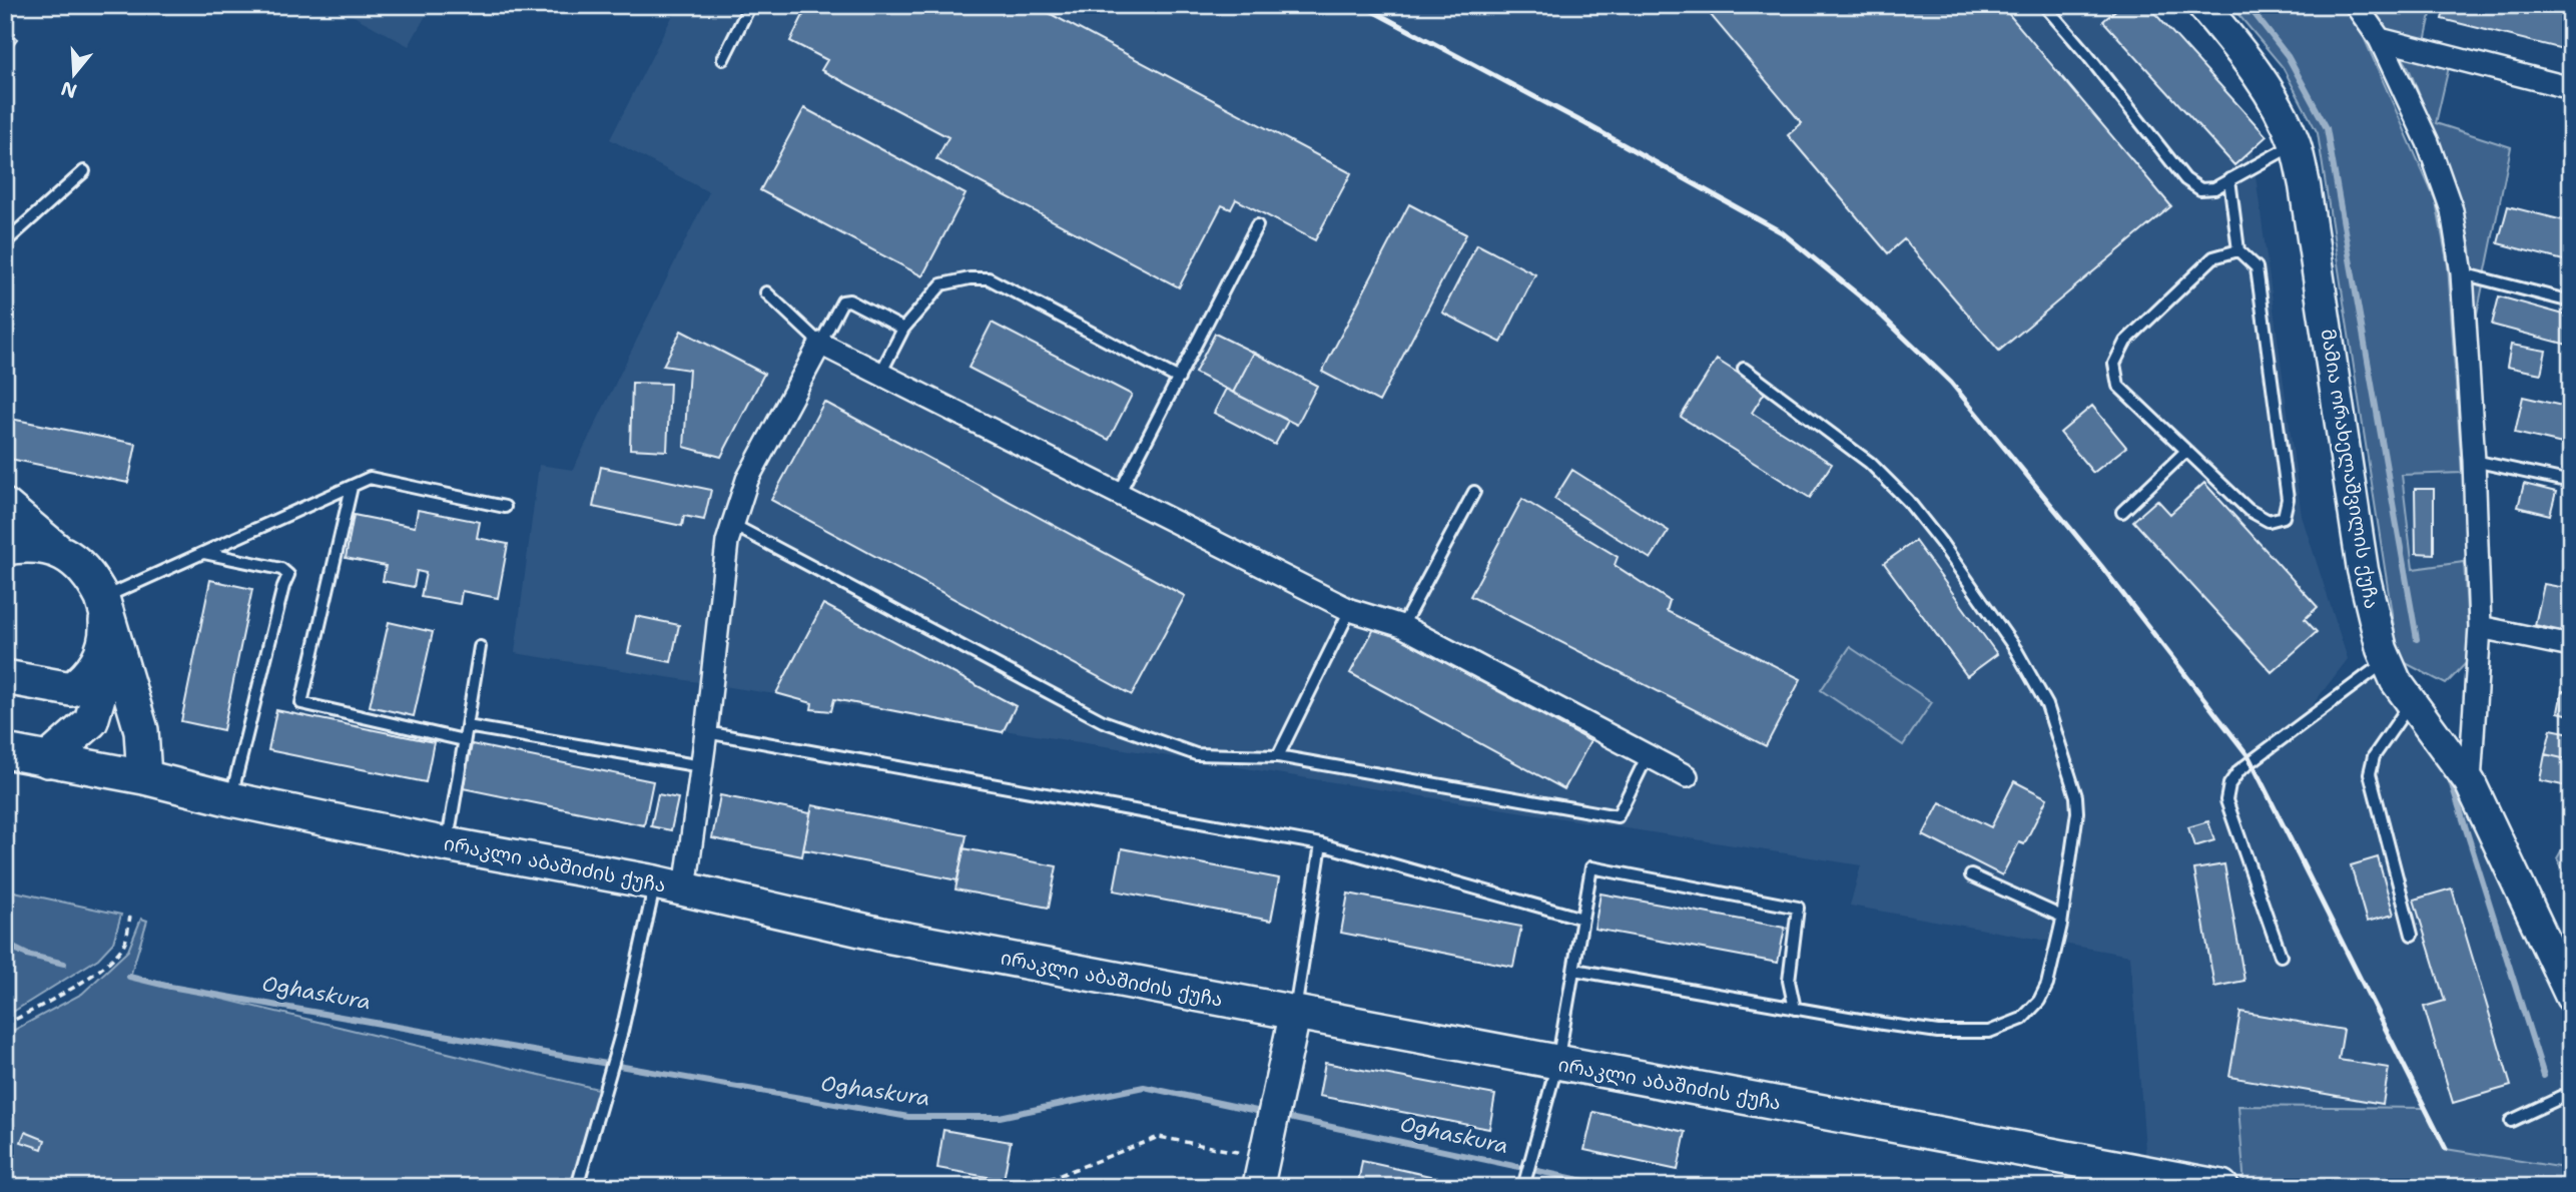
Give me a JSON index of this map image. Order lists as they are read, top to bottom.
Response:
{
  "streets": {
    "main road": ["ირაკლი აბაშიძის ქუჩა"],
    "street": ["მამია ორახელაშვილის ქუჩა"]
  },
  "water": ["Oghaskura"],
  "north": "bottom"
}
